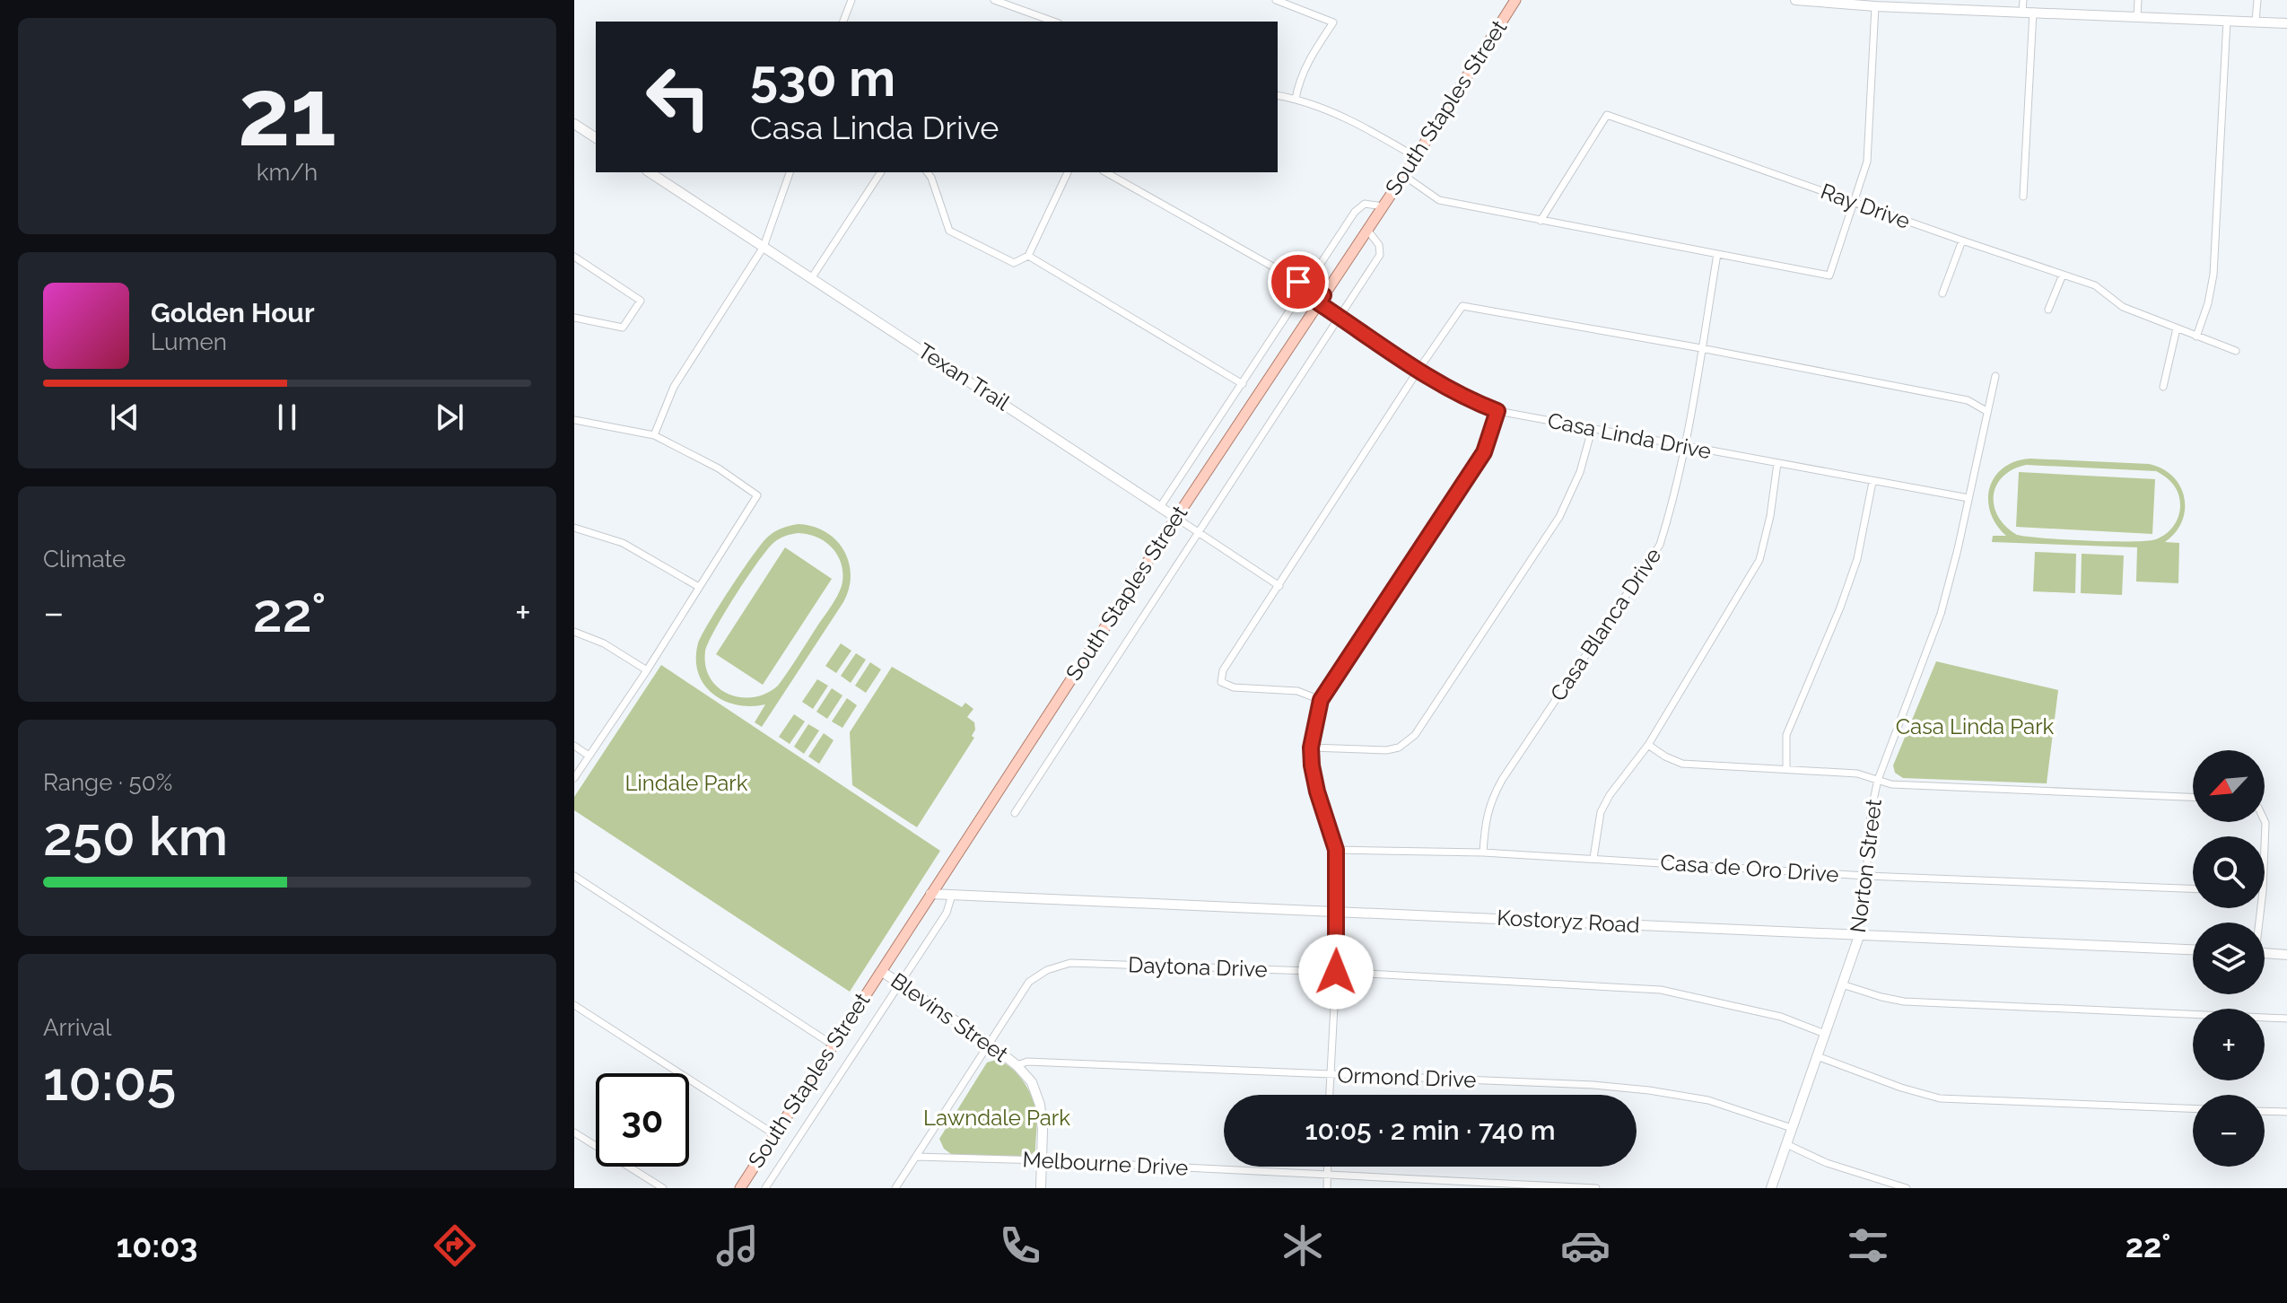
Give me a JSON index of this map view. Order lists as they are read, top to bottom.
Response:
{
  "streets": {
    "main road": ["South Staples Street"],
    "street": [
      "Ray Drive",
      "Texan Trail",
      "Casa Linda Drive",
      "Casa Blanca Drive",
      "Norton Street",
      "Casa de Oro Drive",
      "Kostoryz Road",
      "Daytona Drive",
      "Blevins Street",
      "Ormond Drive",
      "Melbourne Drive"
    ]
  },
  "crossings": [
    ["South Staples Street", "Texan Trail"],
    ["South Staples Street", "Casa Linda Drive"],
    ["South Staples Street", "Kostoryz Road"],
    ["South Staples Street", "Blevins Street"],
    ["Casa Linda Drive", "Casa Blanca Drive"],
    ["Casa Linda Drive", "Norton Street"],
    ["Casa Blanca Drive", "Casa de Oro Drive"],
    ["Norton Street", "Casa de Oro Drive"],
    ["Norton Street", "Kostoryz Road"],
    ["Norton Street", "Daytona Drive"],
    ["Norton Street", "Ormond Drive"],
    ["Daytona Drive", "Blevins Street"],
    ["Daytona Drive", "Melbourne Drive"],
    ["Blevins Street", "Ormond Drive"],
    ["Blevins Street", "Melbourne Drive"]
  ],
  "parks": ["Casa Linda Park", "Lindale Park", "Lawndale Park"],
  "north": "bottom left",
  "page": {
    "tile": [
      ["21", "km/h"],
      "Climate",
      ["Range · 50%", "250 km"],
      ["Arrival", "10:05"]
    ],
    "turn": ["530 m", "Casa Linda Drive"],
    "song": ["Golden Hour", "Lumen"],
    "heat": ["−", "22°", "+"],
    "map_buttons": ["+", "−"],
    "limit": "30",
    "trip": "10:05 · 2 min · 740 m",
    "tabs": ["10:03", "22°"]
  }
}
